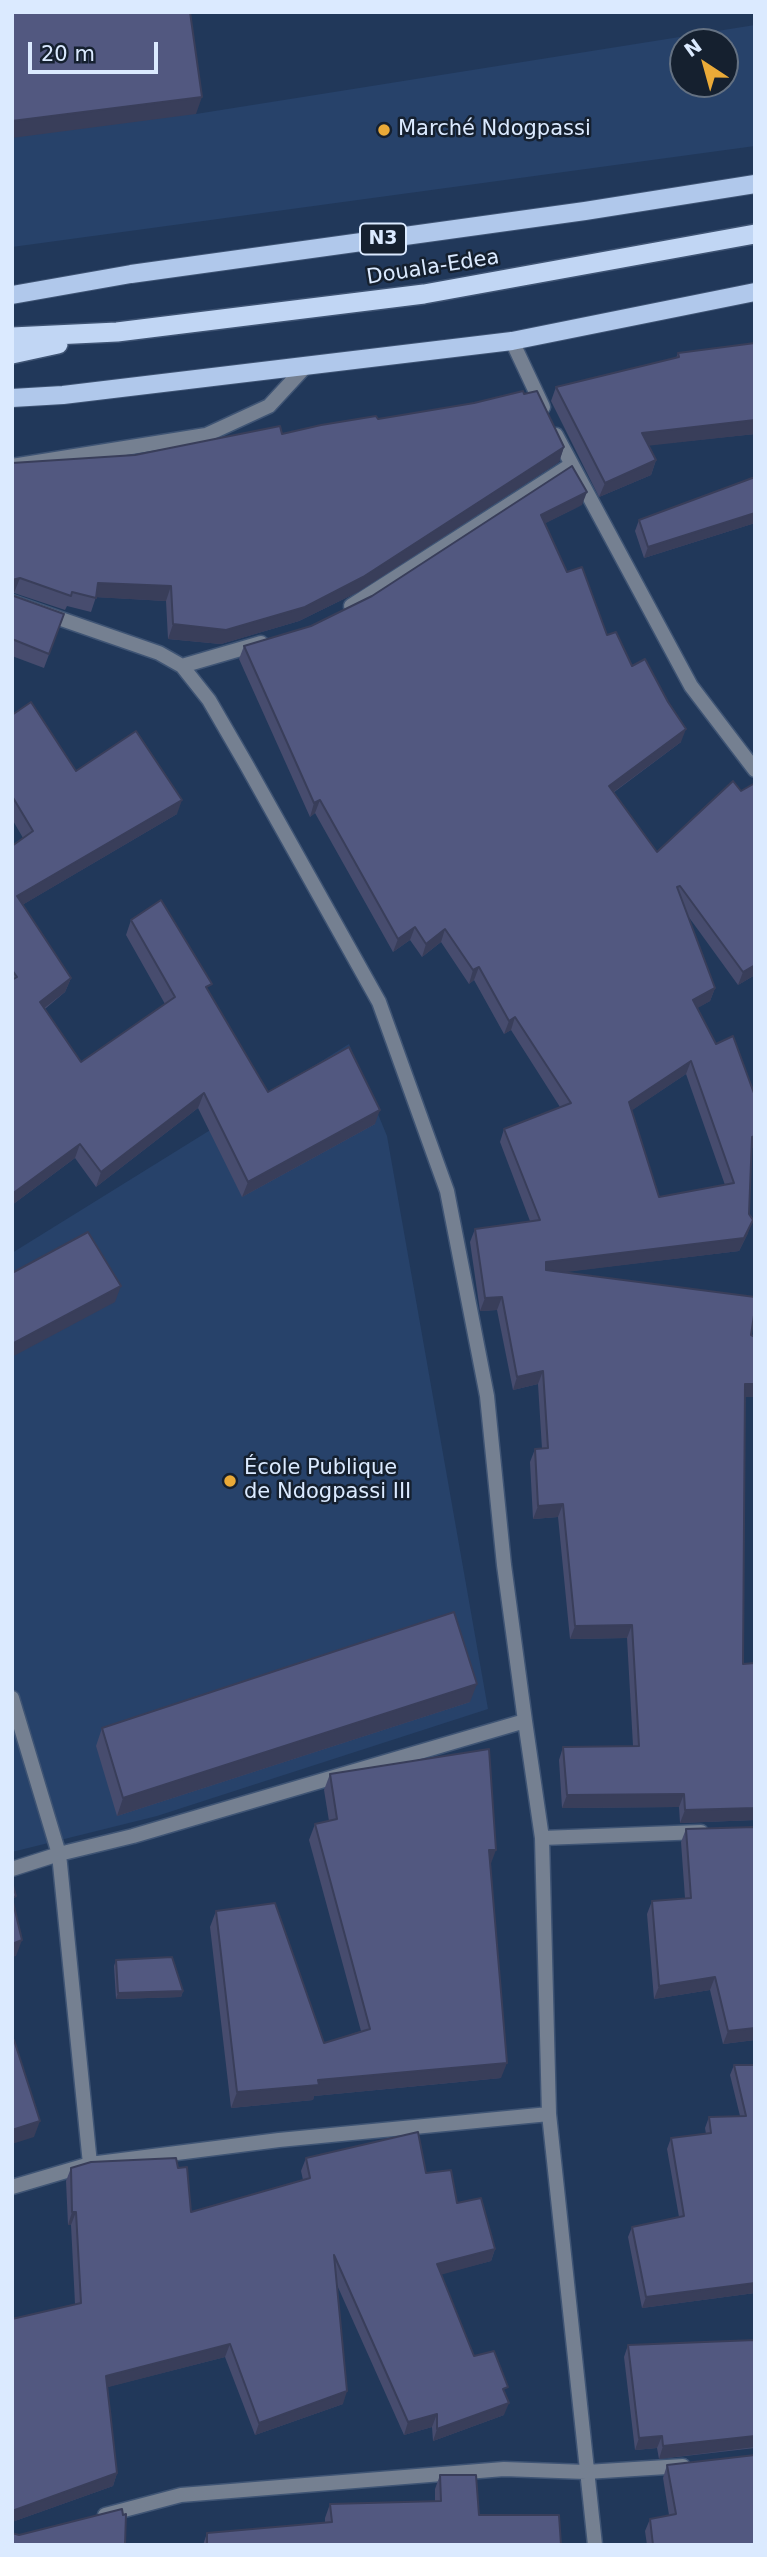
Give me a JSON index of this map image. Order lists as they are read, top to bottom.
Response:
{
  "streets": {
    "highway": ["Douala-Edea"],
    "main road": ["N3"]
  },
  "places": ["Marché Ndogpassi", "École Publique de Ndogpassi III"],
  "scale_bar": "20 m",
  "north": "top left"
}
